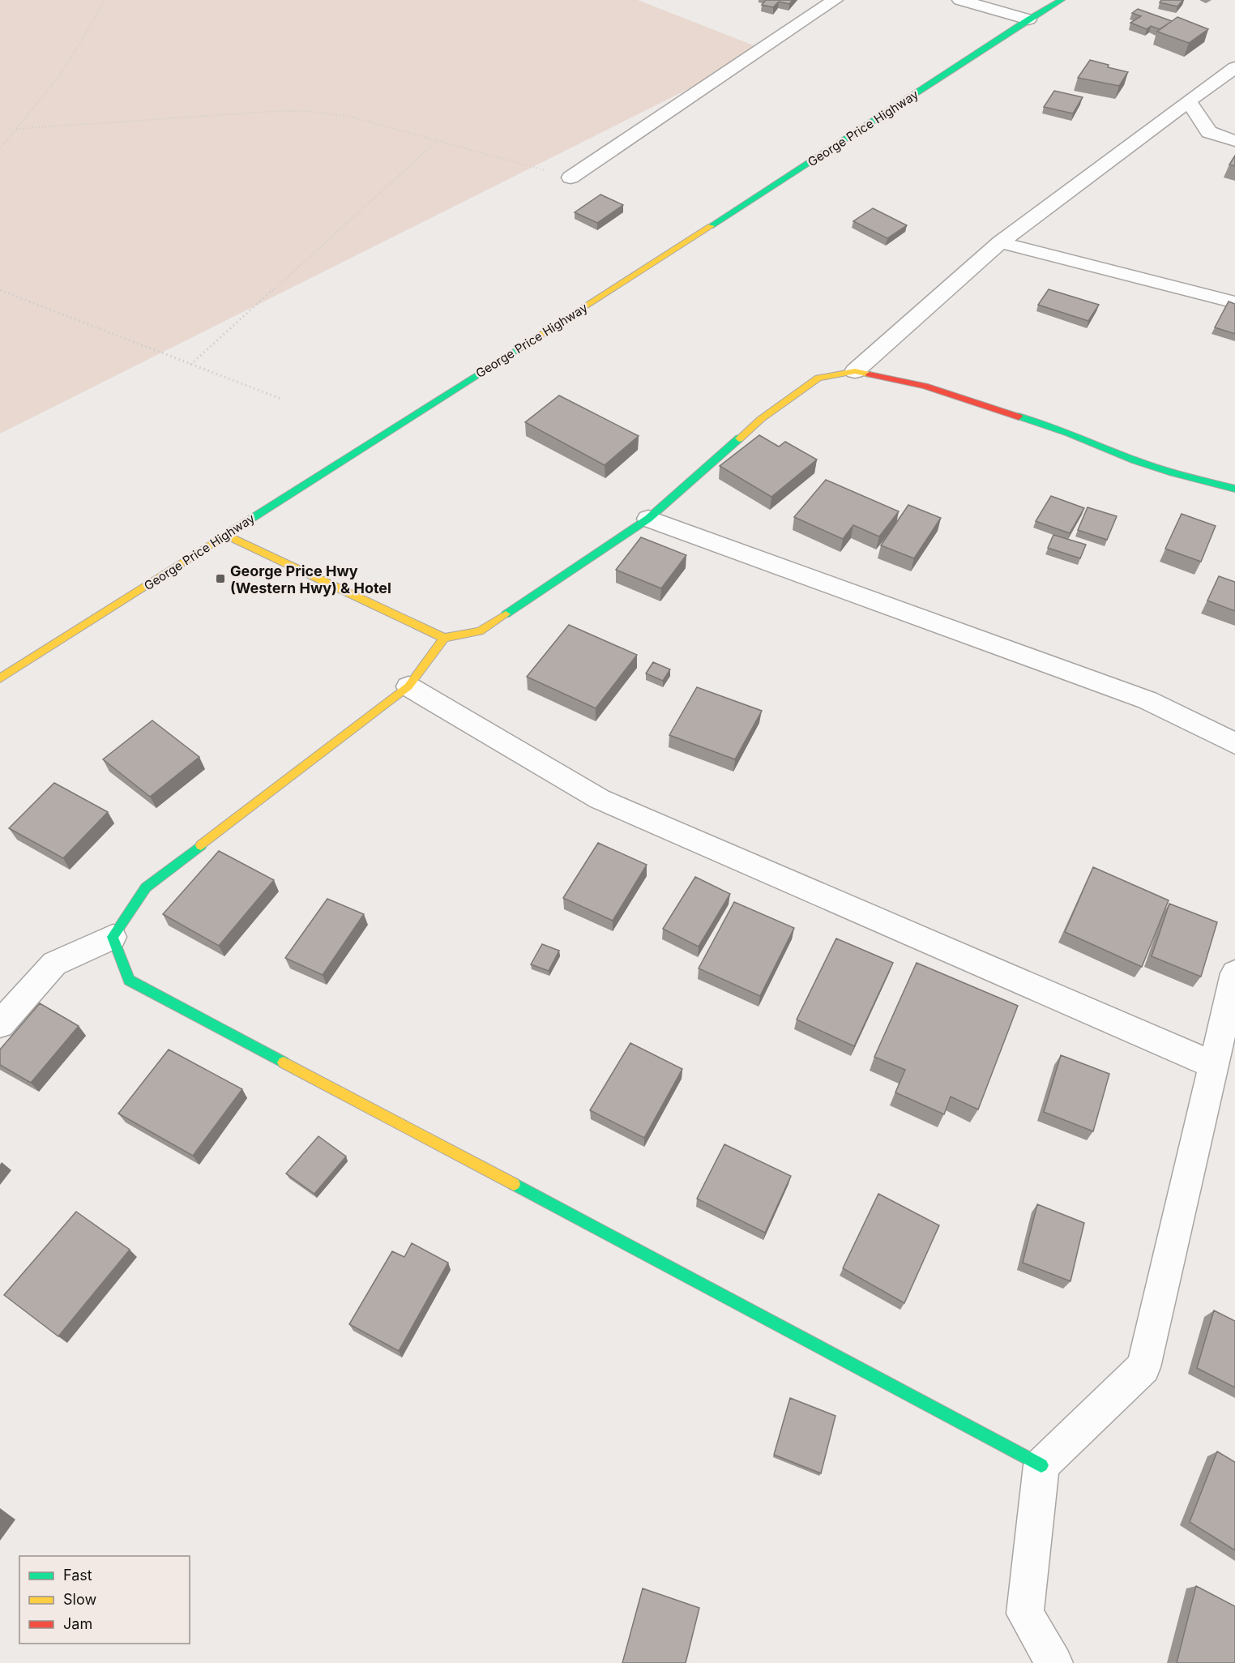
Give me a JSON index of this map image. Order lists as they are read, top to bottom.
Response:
{
  "streets": {
    "main road": ["George Price Highway"]
  },
  "places": {
    "transit": ["George Price Hwy (Western Hwy) & Hotel"]
  },
  "legend": ["Fast", "Slow", "Jam"]
}
